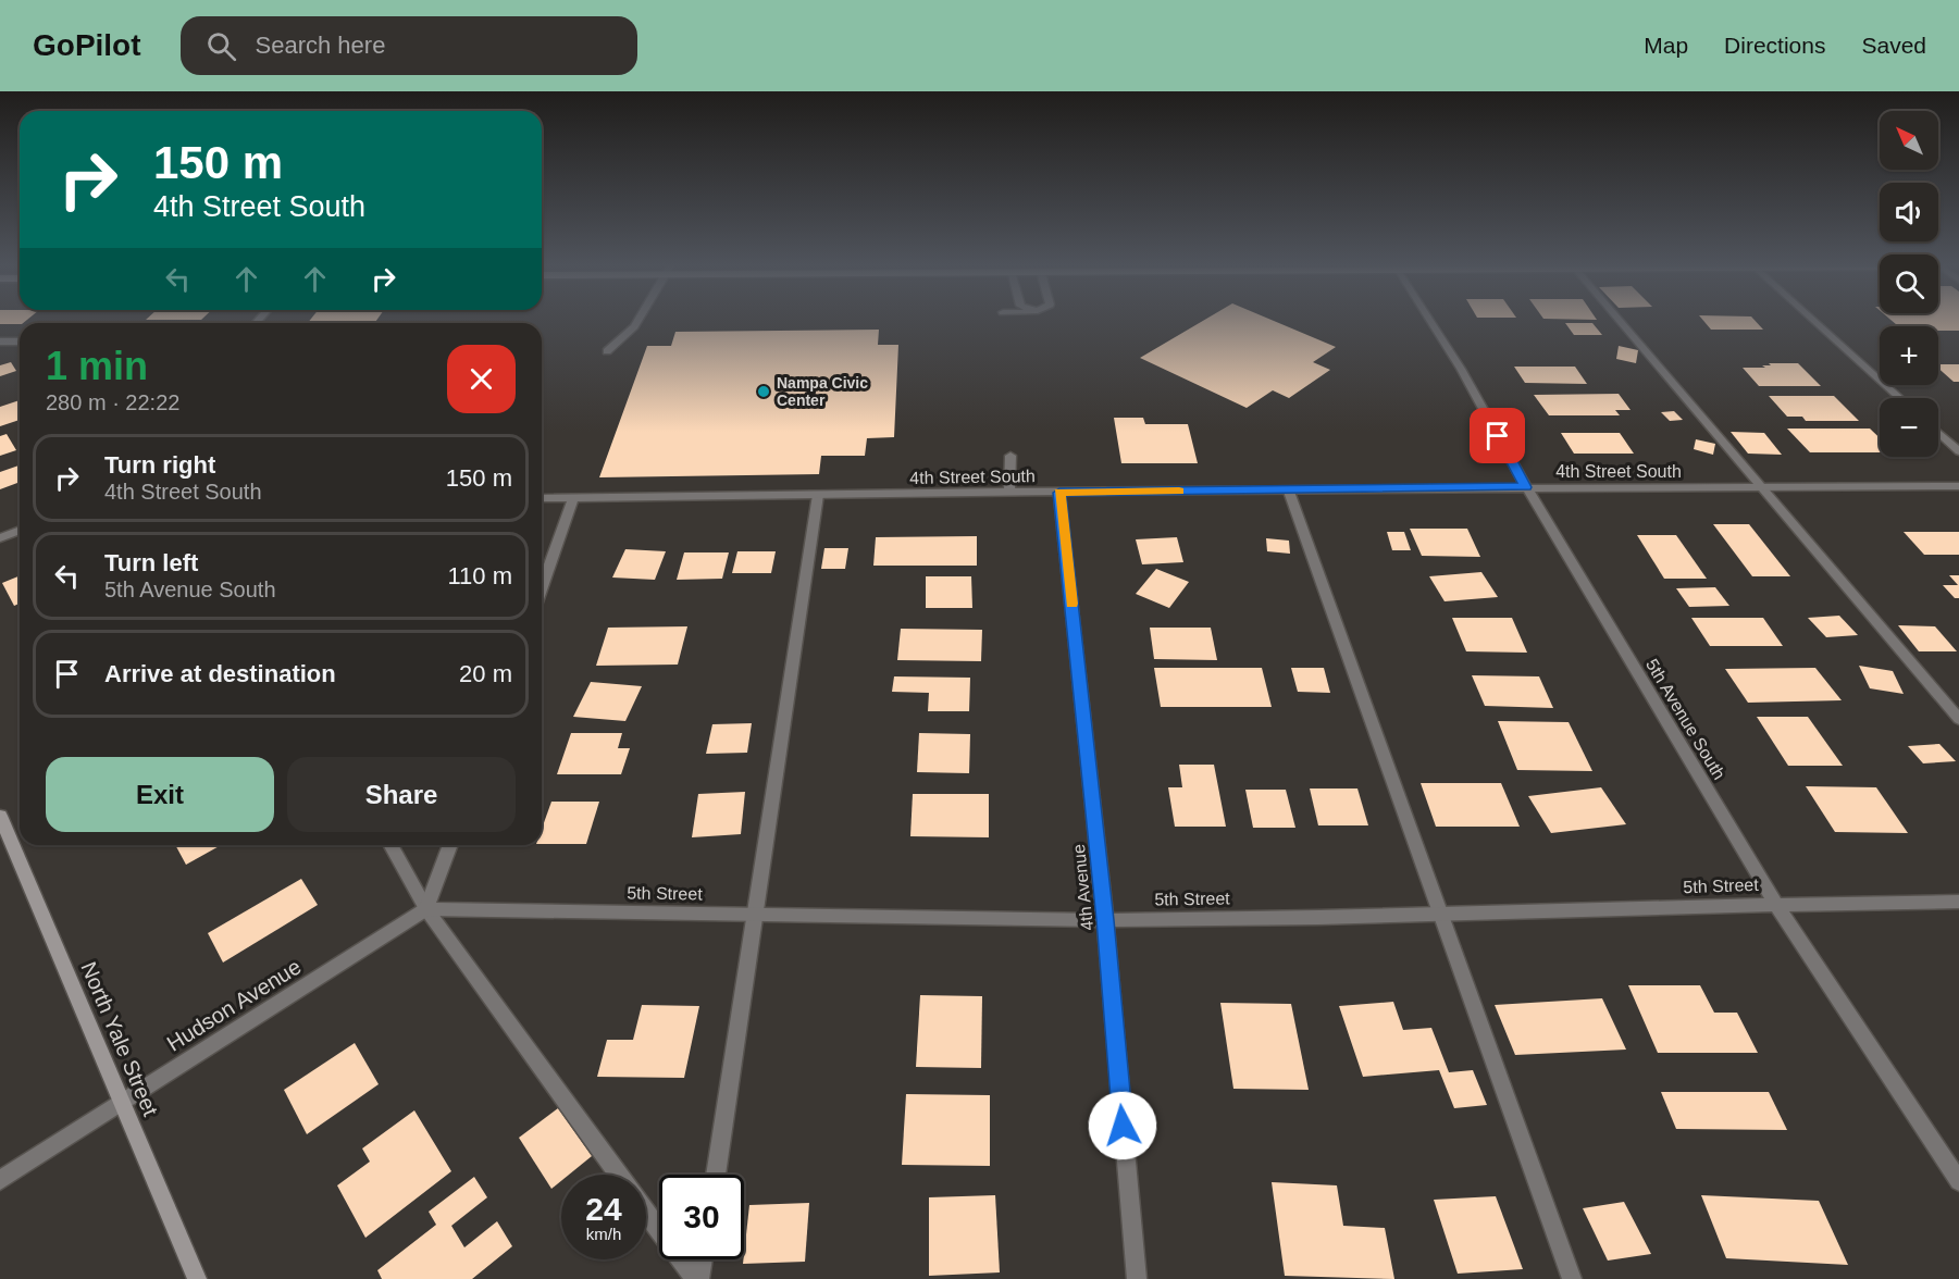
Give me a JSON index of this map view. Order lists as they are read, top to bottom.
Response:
{
  "streets": {
    "main road": ["North Yale Street"],
    "street": [
      "4th Street South",
      "5th Avenue South",
      "5th Street",
      "4th Avenue",
      "Hudson Avenue"
    ]
  },
  "crossings": [
    ["4th Street South", "5th Avenue South"],
    ["4th Street South", "4th Avenue"],
    ["5th Avenue South", "5th Street"],
    ["5th Street", "4th Avenue"],
    ["5th Street", "Hudson Avenue"],
    ["Hudson Avenue", "North Yale Street"]
  ],
  "places": ["Nampa Civic Center"],
  "north": "top left",
  "page": {
    "header": "GoPilot",
    "search": "Search here",
    "nav": ["Map", "Directions", "Saved"],
    "map_buttons": ["+", "−"],
    "turn": ["150 m", "4th Street South"],
    "heading": ["1 min", "280 m · 22:22"],
    "list": [
      {
        "name": "Turn right",
        "note": "4th Street South",
        "value": "150 m"
      },
      {
        "name": "Turn left",
        "note": "5th Avenue South",
        "value": "110 m"
      },
      {
        "name": "Arrive at destination",
        "value": "20 m"
      }
    ],
    "buttons": ["Exit", "Share"],
    "speed": "24 km/h",
    "limit": "30"
  }
}
